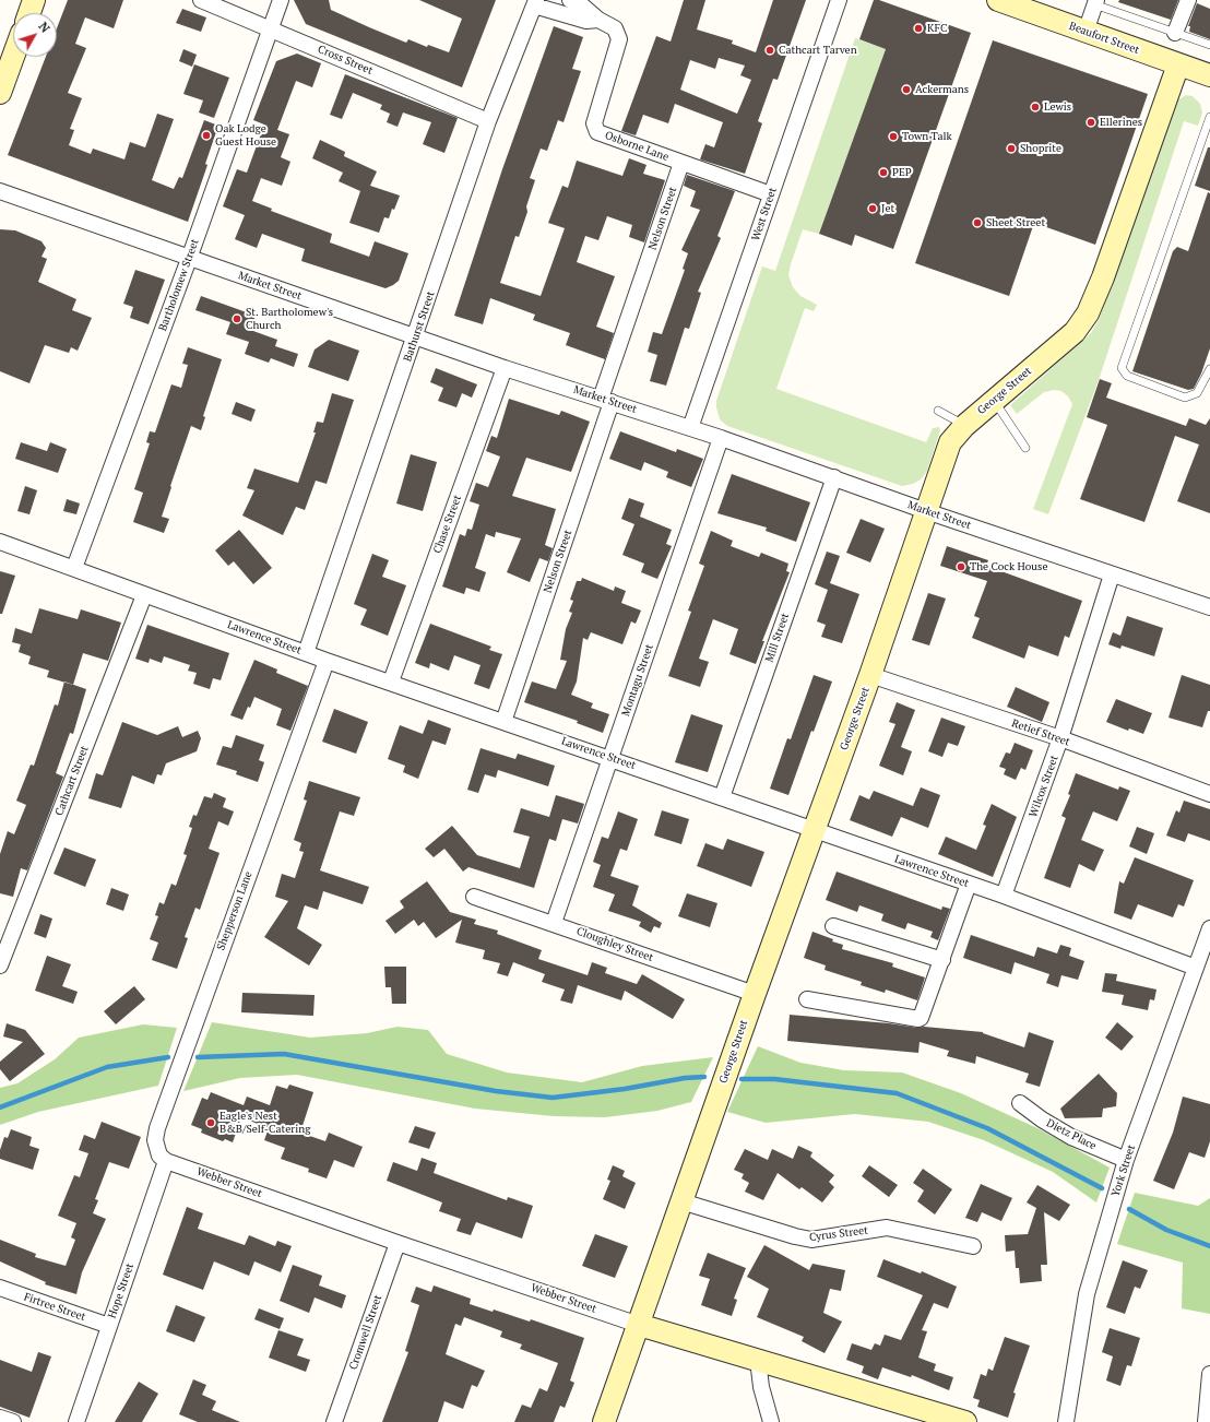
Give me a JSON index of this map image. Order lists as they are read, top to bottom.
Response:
{
  "streets": {
    "main road": ["Beaufort Street", "George Street", "Webber Street"],
    "street": [
      "Cross Street",
      "Osborne Lane",
      "West Street",
      "Nelson Street",
      "Bartholomew Street",
      "Market Street",
      "Bathurst Street",
      "Chase Street",
      "Lawrence Street",
      "Mill Street",
      "Montagu Street",
      "Retief Street",
      "Cathcart Street",
      "Wilcox Street",
      "Shepperson Lane",
      "Cloughley Street",
      "Dietz Place",
      "York Street",
      "Cyrus Street",
      "Hope Street",
      "Firtree Street",
      "Cromwell Street"
    ]
  },
  "crossings": [
    ["Beaufort Street", "George Street"],
    ["Cross Street", "Bartholomew Street"],
    ["Cross Street", "Bathurst Street"],
    ["Osborne Lane", "West Street"],
    ["Osborne Lane", "Nelson Street"],
    ["West Street", "Market Street"],
    ["Nelson Street", "Market Street"],
    ["Nelson Street", "Lawrence Street"],
    ["Bartholomew Street", "Market Street"],
    ["Bartholomew Street", "Lawrence Street"],
    ["Market Street", "Bathurst Street"],
    ["Market Street", "George Street"],
    ["Market Street", "Chase Street"],
    ["Market Street", "Mill Street"],
    ["Market Street", "Montagu Street"],
    ["Market Street", "Wilcox Street"],
    ["Bathurst Street", "Lawrence Street"],
    ["George Street", "Lawrence Street"],
    ["George Street", "Retief Street"],
    ["George Street", "Cloughley Street"],
    ["George Street", "Webber Street"],
    ["George Street", "Cyrus Street"],
    ["Chase Street", "Lawrence Street"],
    ["Lawrence Street", "Mill Street"],
    ["Lawrence Street", "Montagu Street"],
    ["Lawrence Street", "Cathcart Street"],
    ["Lawrence Street", "Wilcox Street"],
    ["Lawrence Street", "Shepperson Lane"],
    ["Lawrence Street", "York Street"],
    ["Montagu Street", "Cloughley Street"],
    ["Retief Street", "Wilcox Street"],
    ["Shepperson Lane", "Webber Street"],
    ["Shepperson Lane", "Hope Street"],
    ["Dietz Place", "York Street"],
    ["Webber Street", "Hope Street"],
    ["Webber Street", "Cromwell Street"],
    ["Hope Street", "Firtree Street"]
  ],
  "places": [
    "KFC",
    "Cathcart Tarven",
    "Ackermans",
    "Lewis",
    "Ellerines",
    "Oak Lodge Guest House",
    "Town Talk",
    "Shoprite",
    "PEP",
    "Jet",
    "Sheet Street",
    "St. Bartholomew's Church",
    "The Cock House",
    "Eagle's Nest B&B/Self-Catering"
  ],
  "north": "top right"
}
